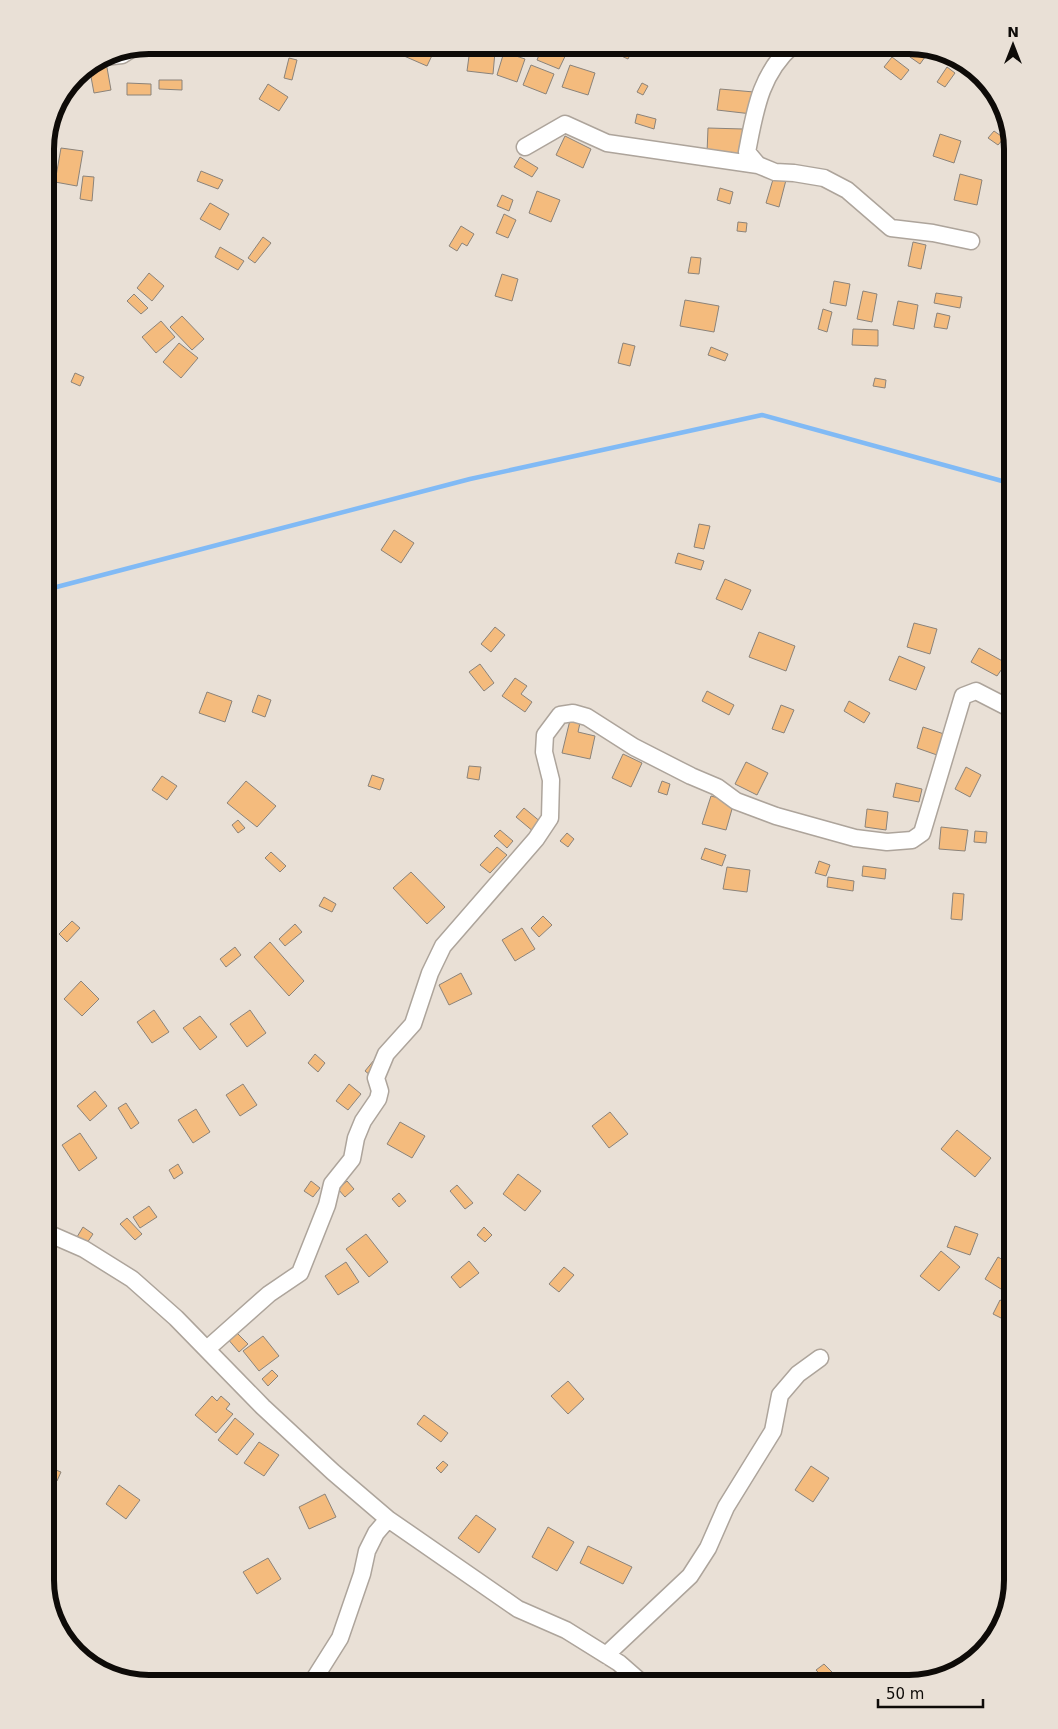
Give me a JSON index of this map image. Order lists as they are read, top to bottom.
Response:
{
  "scale_bar": "50 m",
  "north": "top"
}
